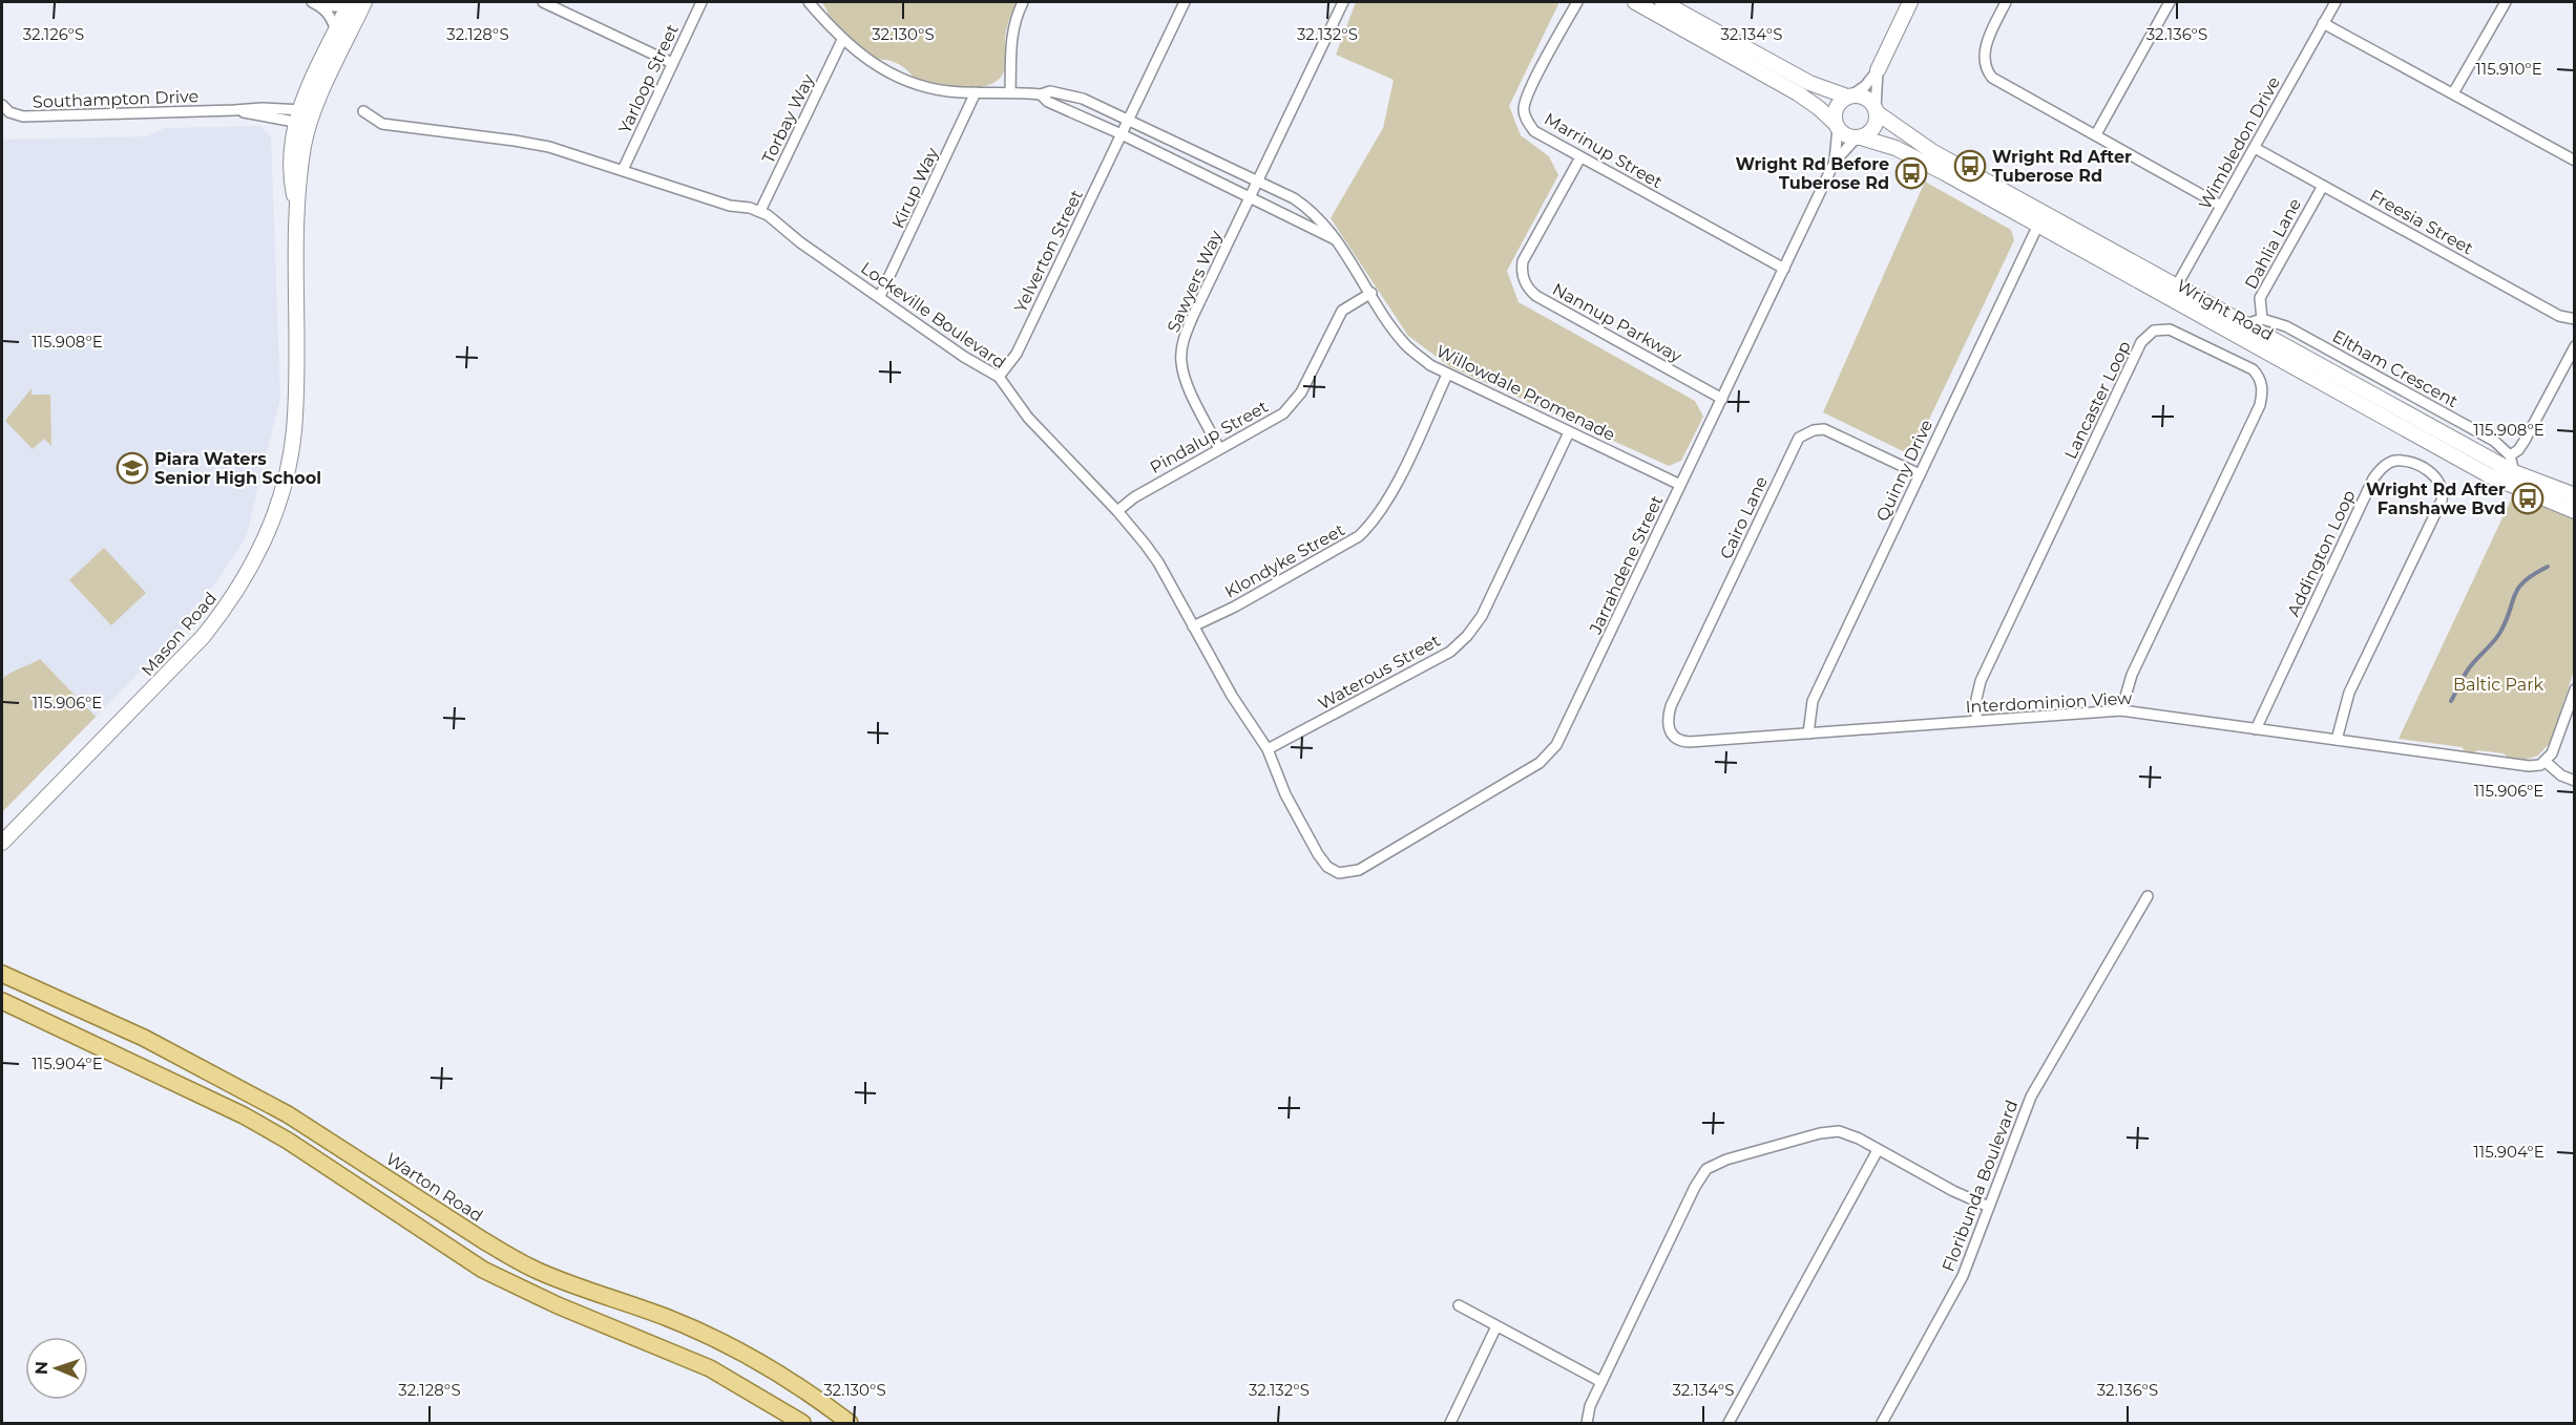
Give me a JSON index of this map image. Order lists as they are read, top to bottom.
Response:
{
  "streets": {
    "main road": ["Wright Road", "Mason Road", "Warton Road"],
    "street": [
      "Yarloop Street",
      "Southampton Drive",
      "Torbay Way",
      "Wimbledon Drive",
      "Marrinup Street",
      "Kirup Way",
      "Freesia Street",
      "Dahlia Lane",
      "Yelverton Street",
      "Sawyers Way",
      "Lockeville Boulevard",
      "Nannup Parkway",
      "Eltham Crescent",
      "Willowdale Promenade",
      "Lancaster Loop",
      "Pindalup Street",
      "Quinny Drive",
      "Cairo Lane",
      "Addington Loop",
      "Klondyke Street",
      "Jarrahdene Street",
      "Waterous Street",
      "Interdominion View",
      "Floribunda Boulevard"
    ]
  },
  "crossings": [
    ["Yarloop Street", "Lockeville Boulevard"],
    ["Southampton Drive", "Mason Road"],
    ["Torbay Way", "Lockeville Boulevard"],
    ["Torbay Way", "Willowdale Promenade"],
    ["Wimbledon Drive", "Freesia Street"],
    ["Wimbledon Drive", "Wright Road"],
    ["Marrinup Street", "Nannup Parkway"],
    ["Marrinup Street", "Jarrahdene Street"],
    ["Kirup Way", "Lockeville Boulevard"],
    ["Kirup Way", "Willowdale Promenade"],
    ["Freesia Street", "Dahlia Lane"],
    ["Dahlia Lane", "Eltham Crescent"],
    ["Yelverton Street", "Lockeville Boulevard"],
    ["Yelverton Street", "Willowdale Promenade"],
    ["Sawyers Way", "Willowdale Promenade"],
    ["Sawyers Way", "Pindalup Street"],
    ["Wright Road", "Quinny Drive"],
    ["Wright Road", "Jarrahdene Street"],
    ["Lockeville Boulevard", "Pindalup Street"],
    ["Lockeville Boulevard", "Klondyke Street"],
    ["Lockeville Boulevard", "Jarrahdene Street"],
    ["Lockeville Boulevard", "Waterous Street"],
    ["Nannup Parkway", "Jarrahdene Street"],
    ["Willowdale Promenade", "Pindalup Street"],
    ["Willowdale Promenade", "Klondyke Street"],
    ["Willowdale Promenade", "Jarrahdene Street"],
    ["Willowdale Promenade", "Waterous Street"],
    ["Lancaster Loop", "Interdominion View"],
    ["Quinny Drive", "Cairo Lane"],
    ["Quinny Drive", "Interdominion View"],
    ["Cairo Lane", "Interdominion View"],
    ["Addington Loop", "Interdominion View"]
  ],
  "parks": ["Baltic Park"],
  "places": {
    "bus stop": ["Wright Rd After Tuberose Rd", "Wright Rd Before Tuberose Rd", "Wright Rd After Fanshawe Bvd"],
    "school or university": ["Piara Waters Senior High School"]
  },
  "north": "left",
  "coordinates": [
    "32.126°S",
    "32.128°S",
    "32.130°S",
    "32.132°S",
    "32.134°S",
    "32.136°S",
    "115.910°E",
    "115.908°E",
    "115.906°E",
    "115.904°E"
  ]
}
